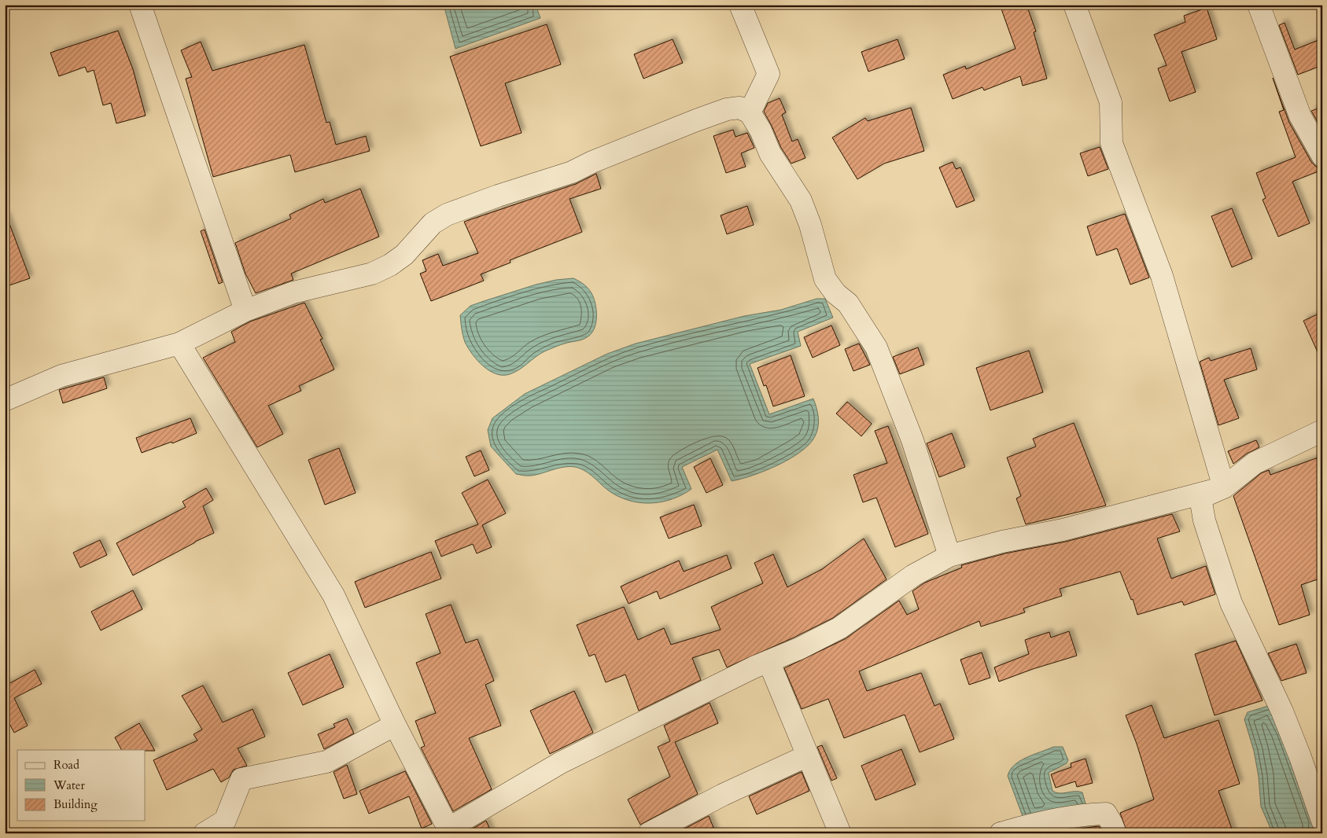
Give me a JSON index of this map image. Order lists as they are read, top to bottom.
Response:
{
  "legend": ["Road", "Water", "Building"]
}
